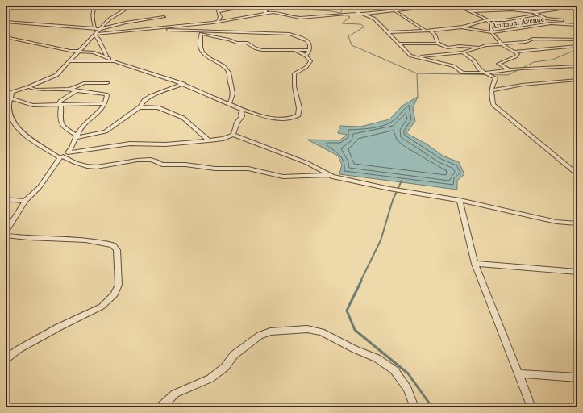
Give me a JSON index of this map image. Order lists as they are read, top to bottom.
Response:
{
  "streets": {
    "street": ["Atumoni Avenue"]
  }
}
